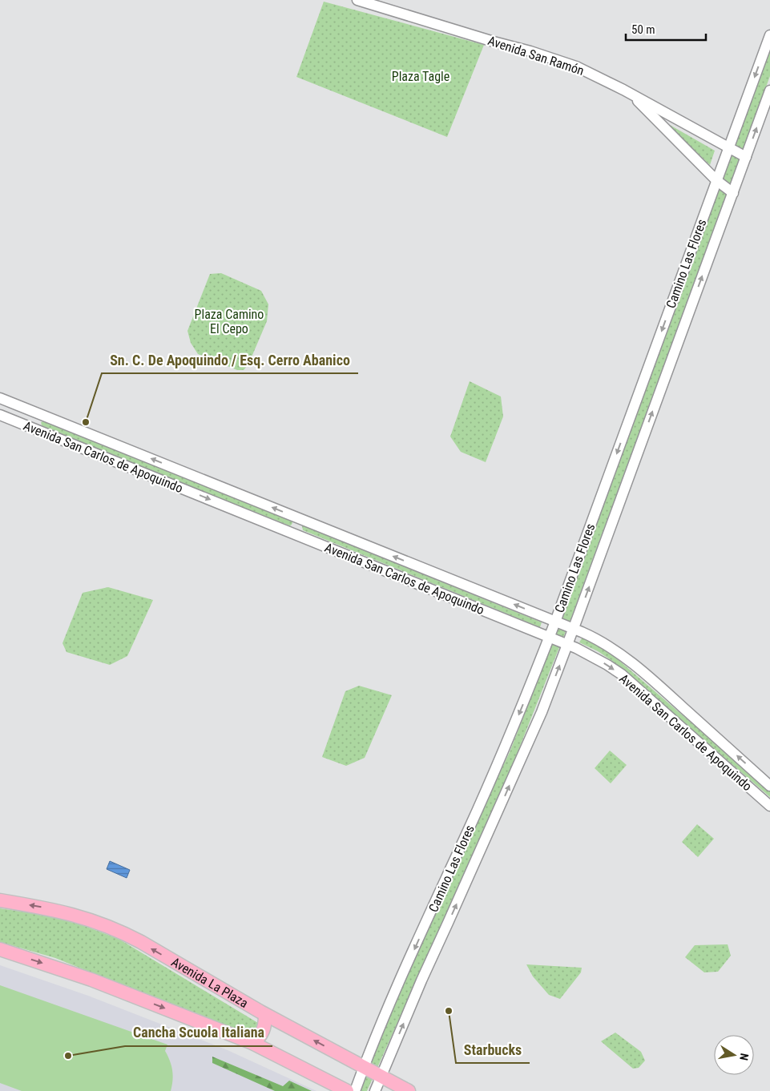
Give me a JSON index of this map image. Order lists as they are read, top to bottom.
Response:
{
  "streets": {
    "main road": ["Avenida La Plaza"],
    "street": ["Avenida San Ramón", "Camino Las Flores", "Avenida San Carlos de Apoquindo"]
  },
  "crossings": [
    ["Avenida San Ramón", "Camino Las Flores"],
    ["Camino Las Flores", "Avenida San Carlos de Apoquindo"],
    ["Camino Las Flores", "Avenida La Plaza"]
  ],
  "parks": ["Plaza Tagle", "Plaza Camino El Cepo"],
  "places": ["Sn. C. De Apoquindo / Esq. Cerro Abanico", "Starbucks", "Cancha Scuola Italiana"],
  "scale_bar": "50 m",
  "north": "right"
}
